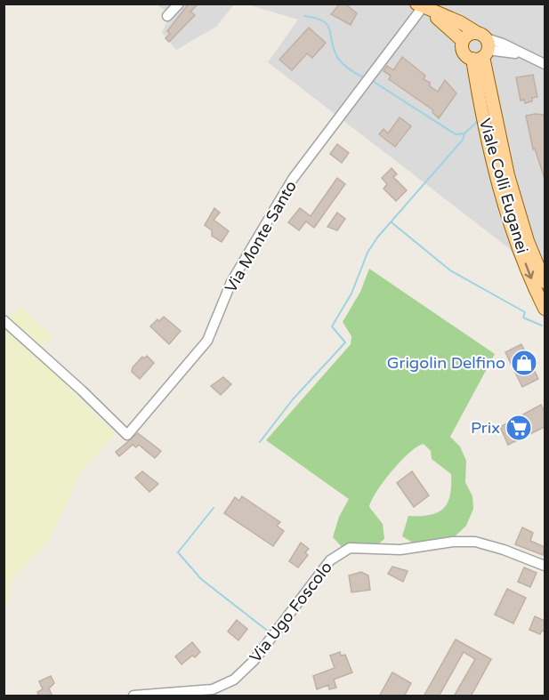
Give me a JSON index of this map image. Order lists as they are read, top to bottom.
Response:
{
  "streets": {
    "main road": ["Viale Colli Euganei"],
    "street": ["Via Monte Santo", "Via Ugo Foscolo"]
  },
  "places": {
    "shop": ["Grigolin Delfino"],
    "supermarket": ["Prix"]
  }
}
